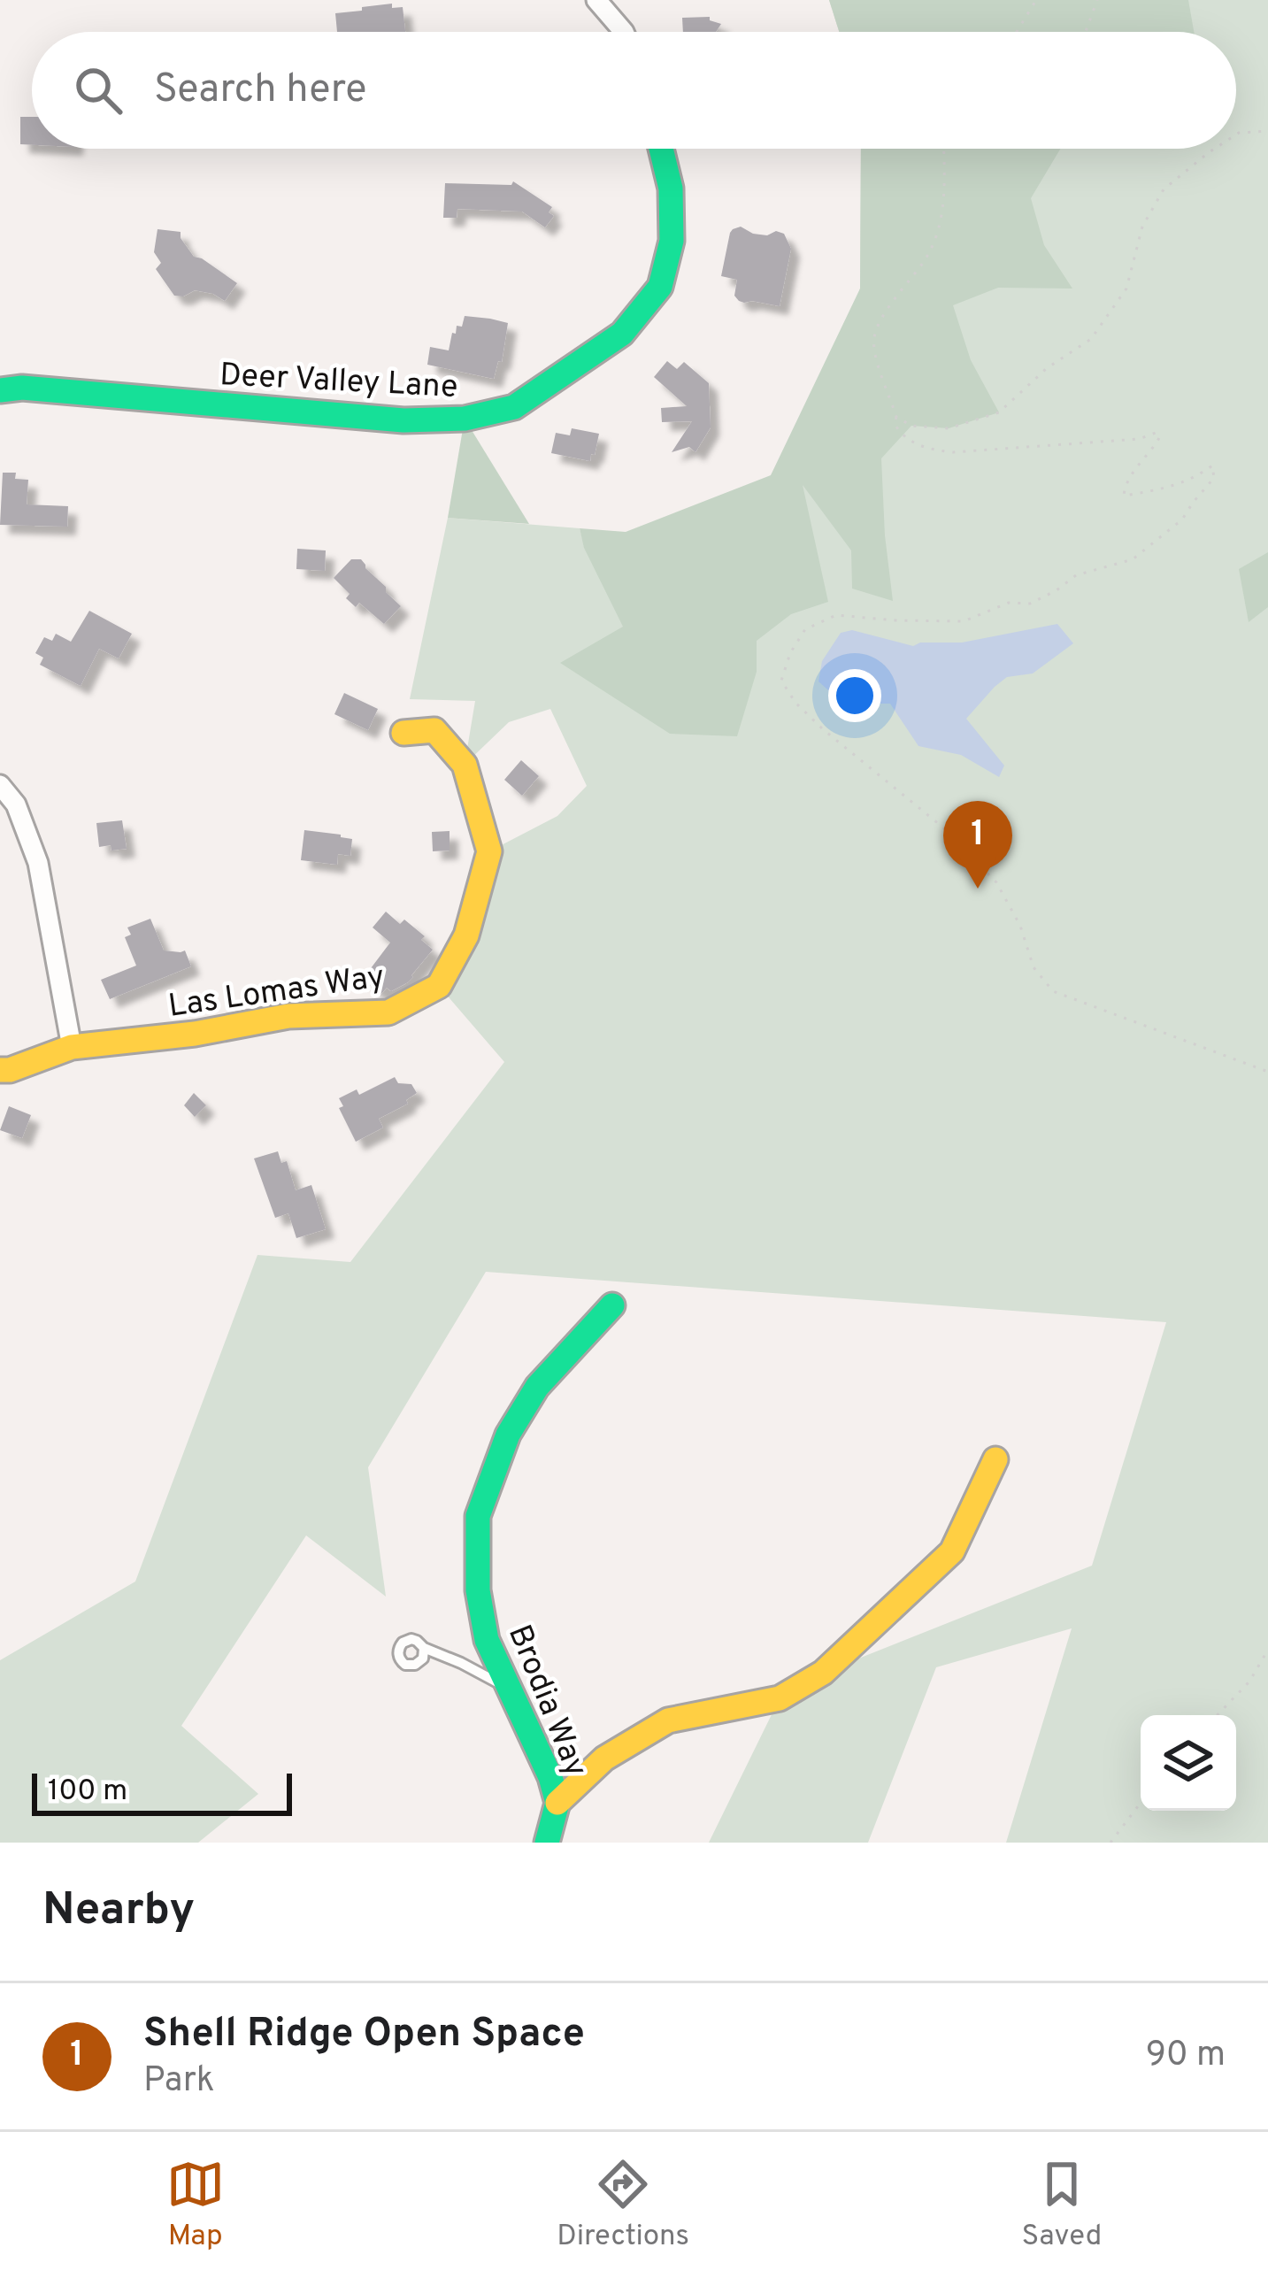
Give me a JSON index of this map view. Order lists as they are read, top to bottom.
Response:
{
  "streets": {
    "street": ["Deer Valley Lane", "Las Lomas Way", "Brodia Way"]
  },
  "scale_bar": "100 m",
  "page": {
    "search": "Search here",
    "pins": "1",
    "scale": "100 m",
    "heading": "Nearby",
    "list": [
      {
        "mark": "1",
        "name": "Shell Ridge Open Space",
        "note": "Park",
        "value": "90 m"
      }
    ],
    "nav": ["Map", "Directions", "Saved"]
  }
}
